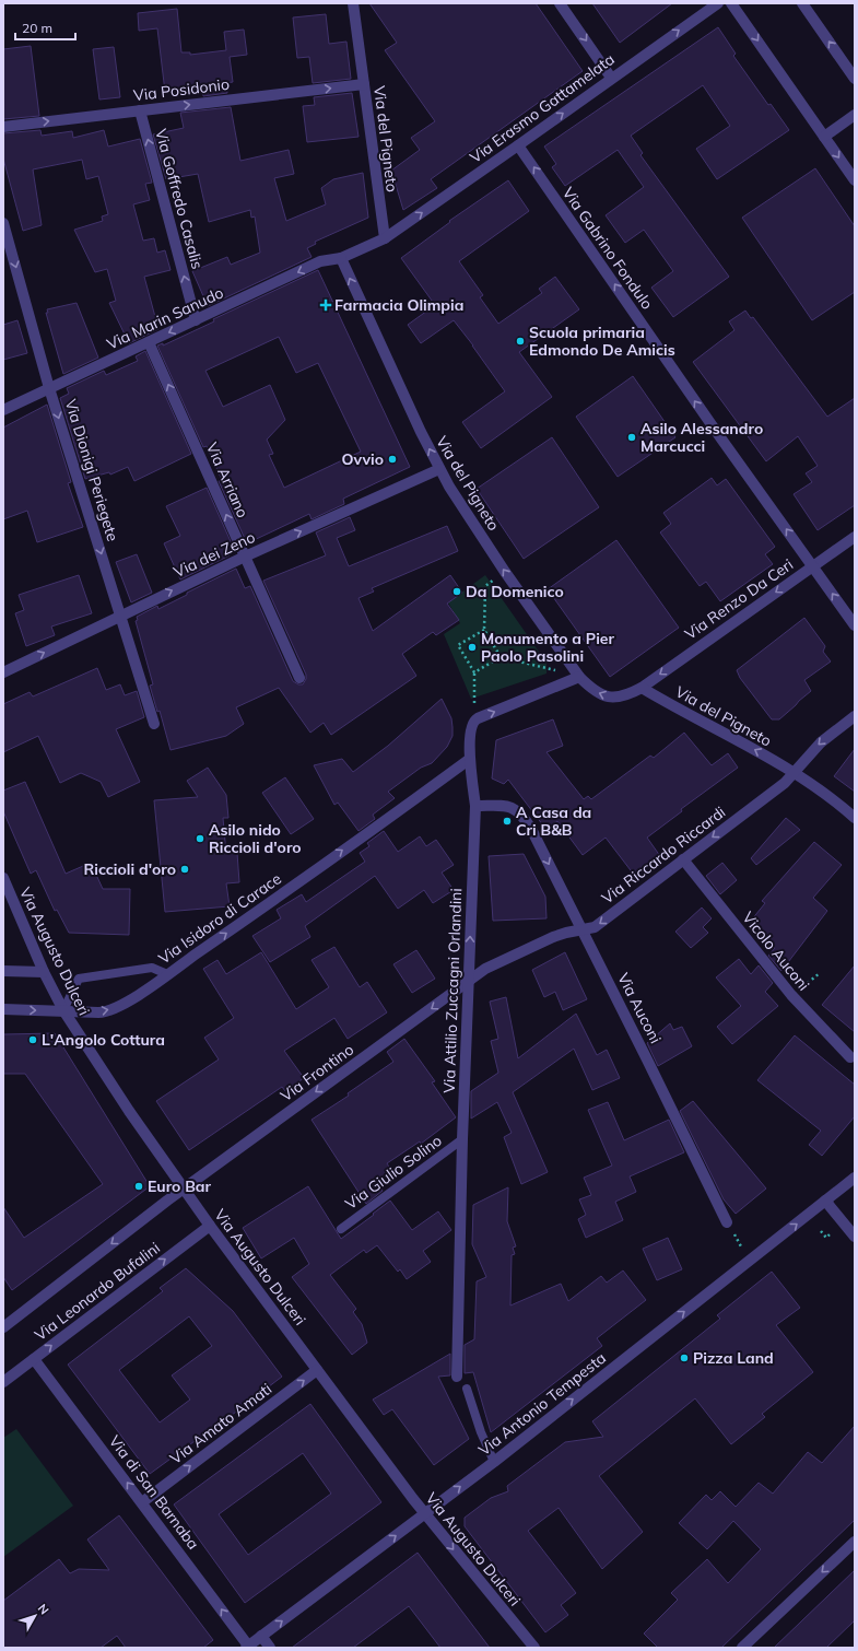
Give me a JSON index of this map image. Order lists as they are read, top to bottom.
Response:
{
  "streets": {
    "street": [
      "Via Posidonio",
      "Via Erasmo Gattamelata",
      "Via del Pigneto",
      "Via Goffredo Casalis",
      "Via Gabrino Fondulo",
      "Via Marin Sanudo",
      "Via Dionigi Periegete",
      "Via Arriano",
      "Via dei Zeno",
      "Via Renzo Da Ceri",
      "Via Riccardo Riccardi",
      "Via Isidoro di Carace",
      "Via Augusto Dulceri",
      "Vicolo Auconi",
      "Via Attilio Zuccagni Orlandini",
      "Via Auconi",
      "Via Frontino",
      "Via Leonardo Bufalini",
      "Via Antonio Tempesta",
      "Via Amato Amati",
      "Via di San Barnaba"
    ],
    "lane": ["Via Giulio Solino"]
  },
  "crossings": [
    ["Via Posidonio", "Via del Pigneto"],
    ["Via Posidonio", "Via Goffredo Casalis"],
    ["Via Erasmo Gattamelata", "Via del Pigneto"],
    ["Via Erasmo Gattamelata", "Via Gabrino Fondulo"],
    ["Via del Pigneto", "Via Marin Sanudo"],
    ["Via del Pigneto", "Via dei Zeno"],
    ["Via del Pigneto", "Via Renzo Da Ceri"],
    ["Via del Pigneto", "Via Riccardo Riccardi"],
    ["Via del Pigneto", "Via Attilio Zuccagni Orlandini"],
    ["Via Goffredo Casalis", "Via Marin Sanudo"],
    ["Via Gabrino Fondulo", "Via Renzo Da Ceri"],
    ["Via Marin Sanudo", "Via Dionigi Periegete"],
    ["Via Marin Sanudo", "Via Arriano"],
    ["Via Dionigi Periegete", "Via dei Zeno"],
    ["Via Arriano", "Via dei Zeno"],
    ["Via Riccardo Riccardi", "Vicolo Auconi"],
    ["Via Riccardo Riccardi", "Via Attilio Zuccagni Orlandini"],
    ["Via Riccardo Riccardi", "Via Auconi"],
    ["Via Riccardo Riccardi", "Via Frontino"],
    ["Via Isidoro di Carace", "Via Augusto Dulceri"],
    ["Via Isidoro di Carace", "Via Attilio Zuccagni Orlandini"],
    ["Via Augusto Dulceri", "Via Frontino"],
    ["Via Augusto Dulceri", "Via Leonardo Bufalini"],
    ["Via Augusto Dulceri", "Via Antonio Tempesta"],
    ["Via Augusto Dulceri", "Via Amato Amati"],
    ["Via Attilio Zuccagni Orlandini", "Via Auconi"],
    ["Via Attilio Zuccagni Orlandini", "Via Frontino"],
    ["Via Attilio Zuccagni Orlandini", "Via Giulio Solino"],
    ["Via Frontino", "Via Leonardo Bufalini"],
    ["Via Leonardo Bufalini", "Via di San Barnaba"],
    ["Via Antonio Tempesta", "Via di San Barnaba"],
    ["Via Amato Amati", "Via di San Barnaba"]
  ],
  "one_way": [
    "Via Posidonio",
    "Via Erasmo Gattamelata",
    "Via del Pigneto",
    "Via Goffredo Casalis",
    "Via Gabrino Fondulo",
    "Via Marin Sanudo",
    "Via Dionigi Periegete",
    "Via Arriano",
    "Via dei Zeno",
    "Via Renzo Da Ceri",
    "Via Riccardo Riccardi",
    "Via Isidoro di Carace",
    "Via Attilio Zuccagni Orlandini",
    "Via Frontino",
    "Via Antonio Tempesta",
    "Via Amato Amati",
    "Via di San Barnaba"
  ],
  "places": {
    "health": ["Farmacia Olimpia"],
    "other": [
      "Scuola primaria Edmondo De Amicis",
      "Asilo Alessandro Marcucci",
      "Ovvio",
      "Da Domenico",
      "Monumento a Pier Paolo Pasolini",
      "A Casa da Cri B&B",
      "Asilo nido Riccioli d'oro",
      "Riccioli d'oro",
      "L'Angolo Cottura",
      "Euro Bar",
      "Pizza Land"
    ]
  },
  "scale_bar": "20 m",
  "north": "top right"
}
